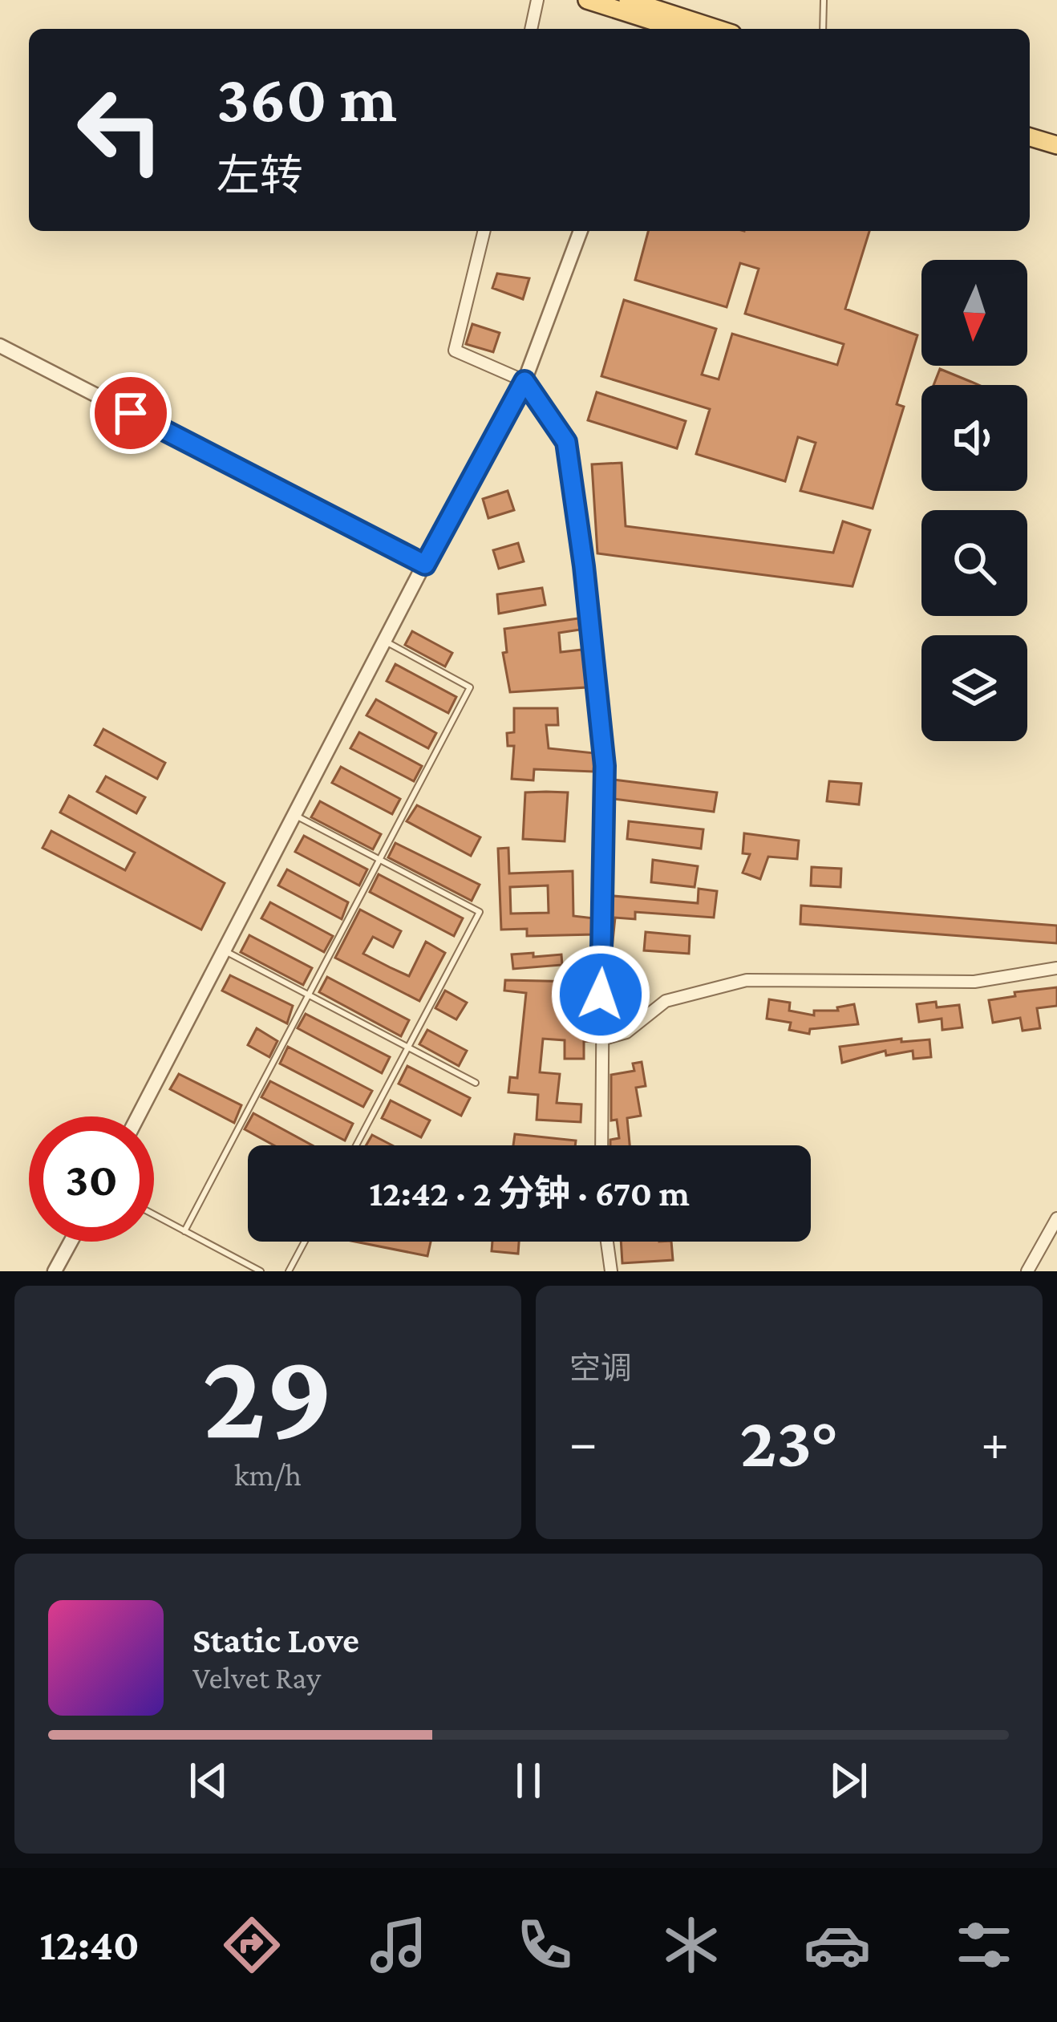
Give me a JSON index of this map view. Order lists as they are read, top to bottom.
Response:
{
  "north": "bottom",
  "page": {
    "turn": ["360 m", "左转"],
    "limit": "30",
    "trip": "12:42 · 2 分钟 · 670 m",
    "tile": [
      ["29", "km/h"],
      "空调"
    ],
    "heat": ["−", "23°", "+"],
    "song": ["Static Love", "Velvet Ray"],
    "tabs": "12:40"
  }
}
